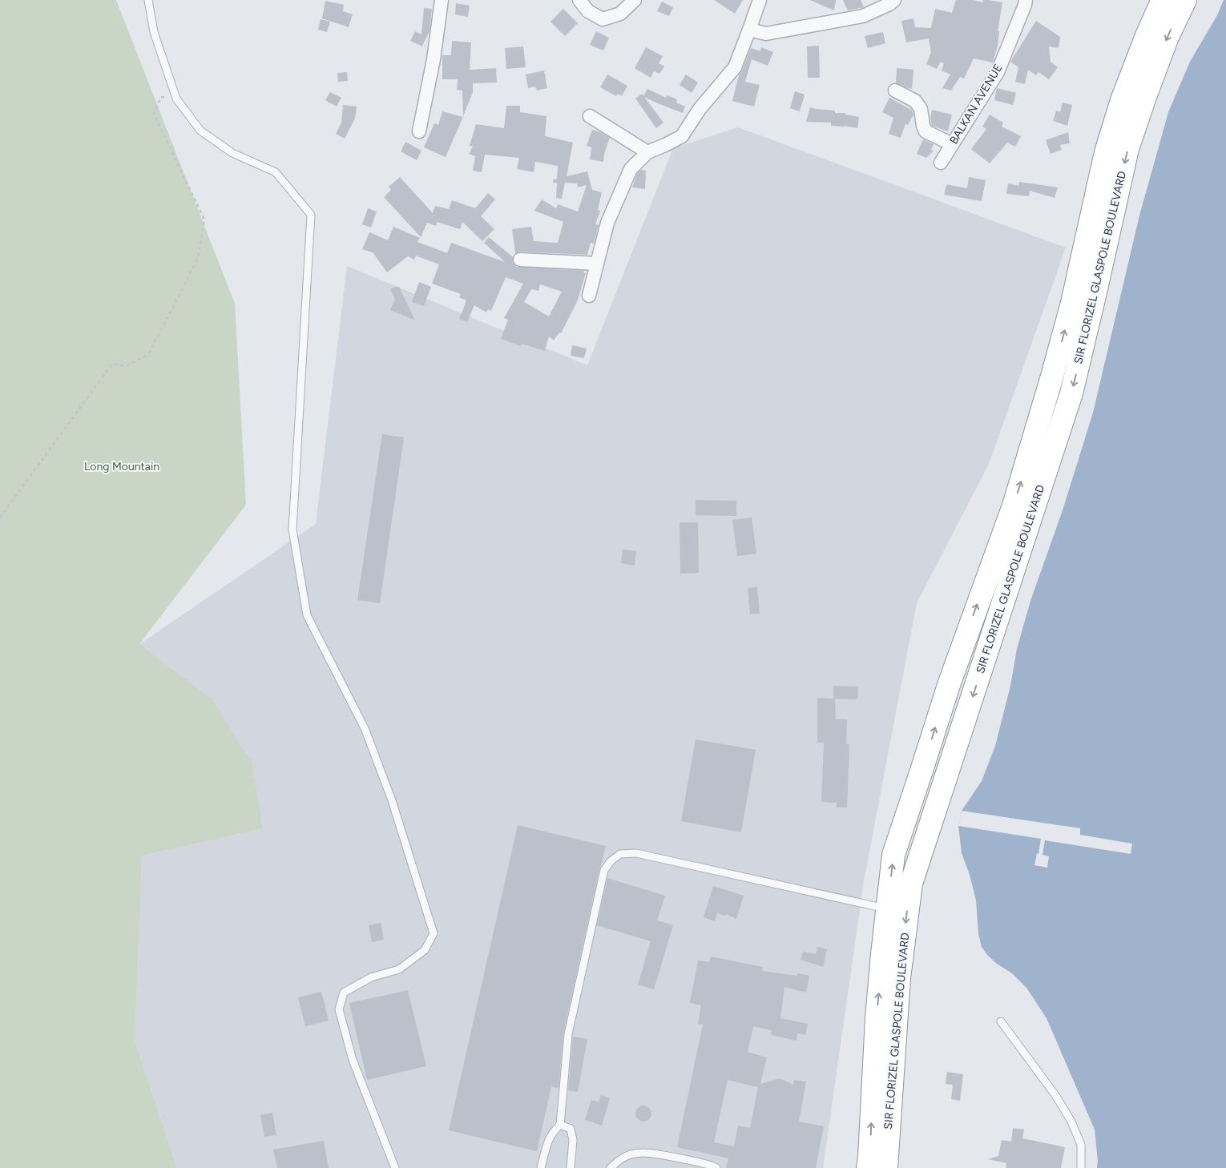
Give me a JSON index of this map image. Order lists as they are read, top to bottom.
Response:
{
  "streets": {
    "highway": ["SIR FLORIZEL GLASPOLE BOULEVARD"],
    "street": ["BALKAN AVENUE"]
  },
  "parks": ["Long Mountain"]
}
